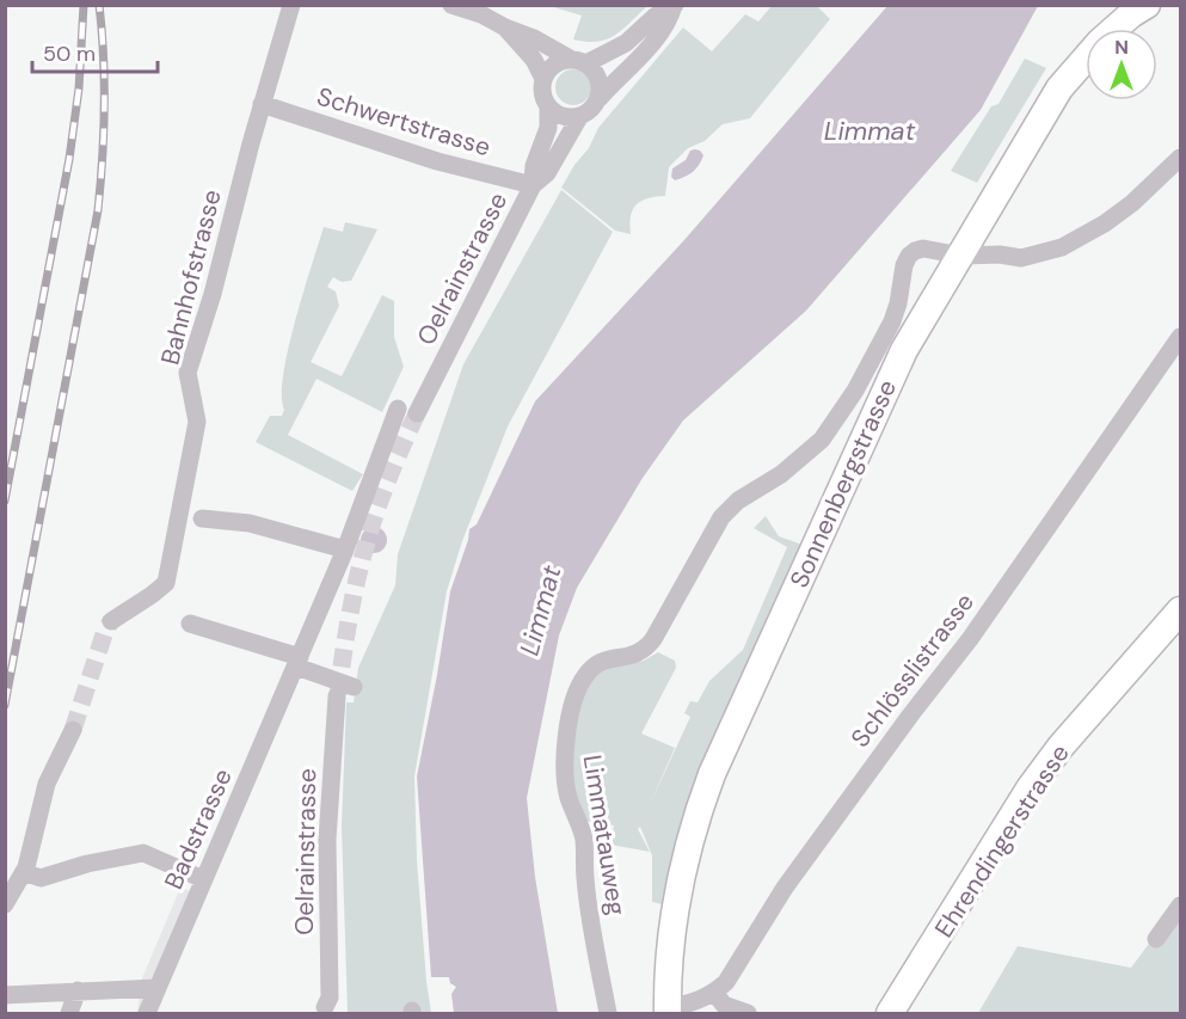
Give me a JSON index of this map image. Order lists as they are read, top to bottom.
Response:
{
  "streets": {
    "main road": ["Sonnenbergstrasse", "Ehrendingerstrasse"],
    "street": [
      "Schwertstrasse",
      "Oelrainstrasse",
      "Bahnhofstrasse",
      "Schlösslistrasse",
      "Badstrasse",
      "Limmatauweg"
    ]
  },
  "crossings": [
    ["Schwertstrasse", "Oelrainstrasse"],
    ["Schwertstrasse", "Bahnhofstrasse"],
    ["Oelrainstrasse", "Badstrasse"],
    ["Sonnenbergstrasse", "Limmatauweg"]
  ],
  "water": ["Limmat"],
  "scale_bar": "50 m",
  "north": "top"
}
